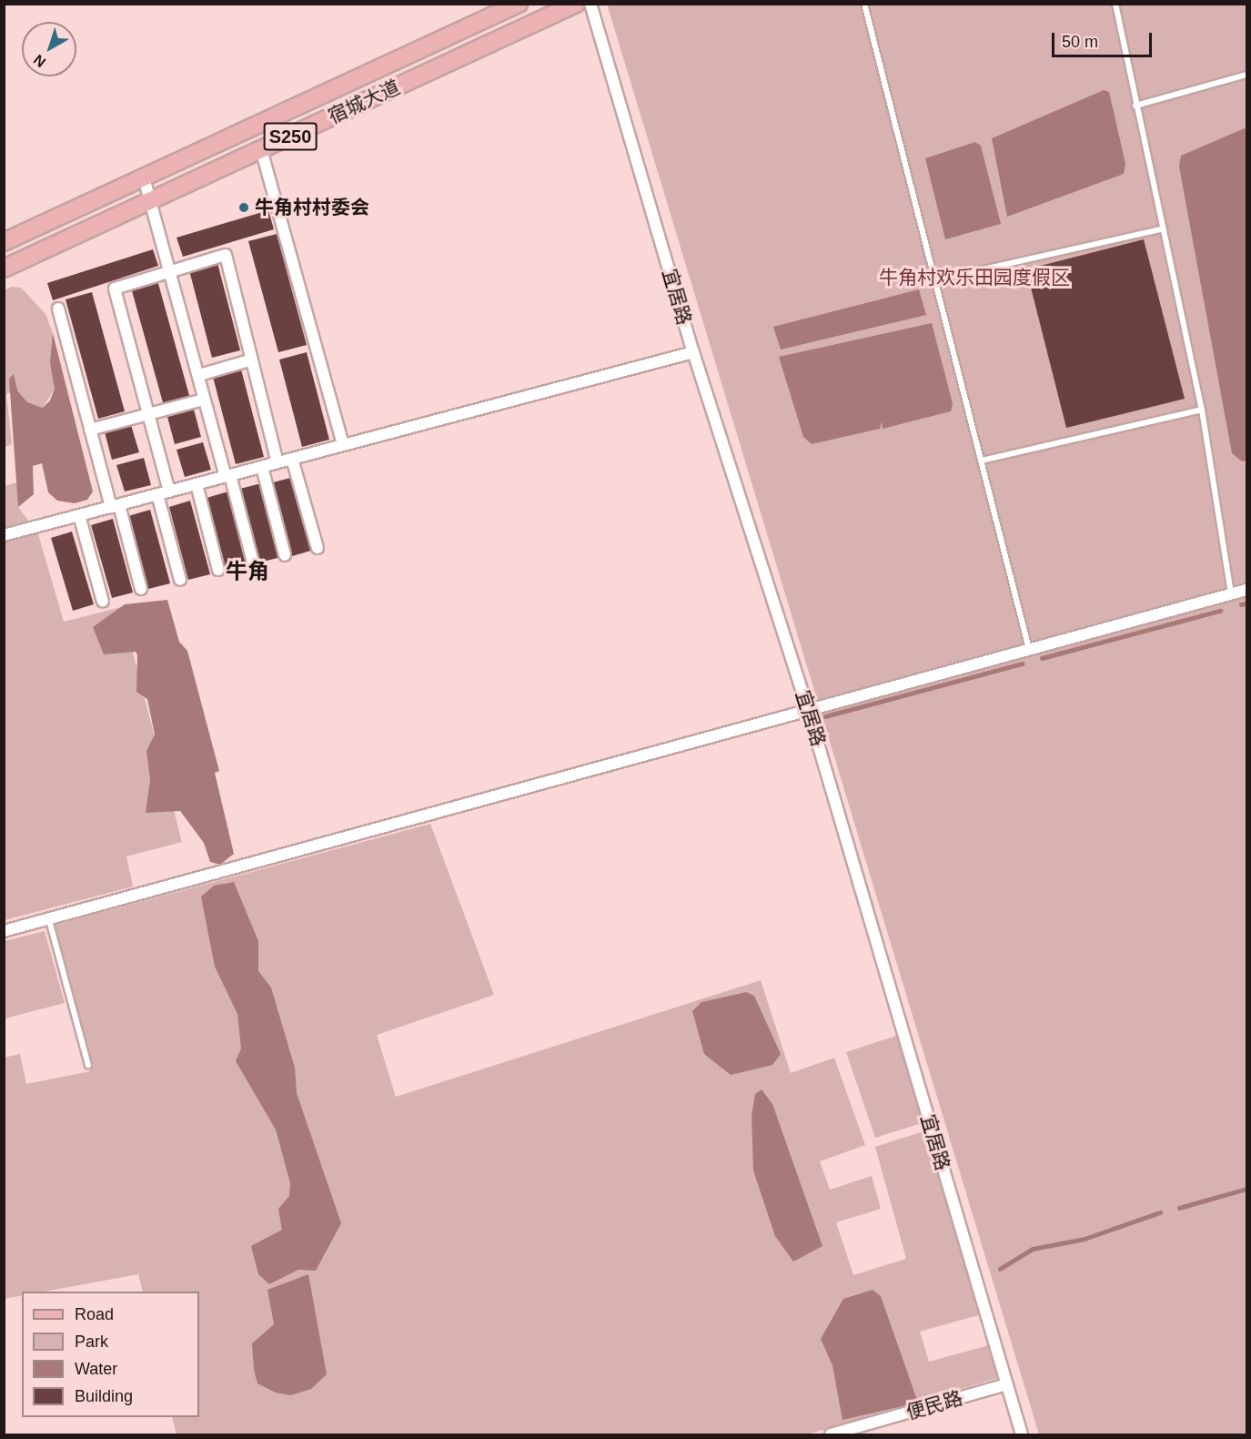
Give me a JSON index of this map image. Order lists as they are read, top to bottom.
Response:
{
  "streets": {
    "main road": ["宿城大道", "S250"],
    "street": ["宜居路", "便民路"]
  },
  "crossings": [
    ["宜居路", "便民路"]
  ],
  "districts": ["牛角"],
  "parks": ["牛角村欢乐田园度假区"],
  "places": ["牛角村村委会"],
  "legend": [
    "Road",
    "Park",
    "Water",
    "Building"
  ],
  "scale_bar": "50 m",
  "north": "bottom left"
}
